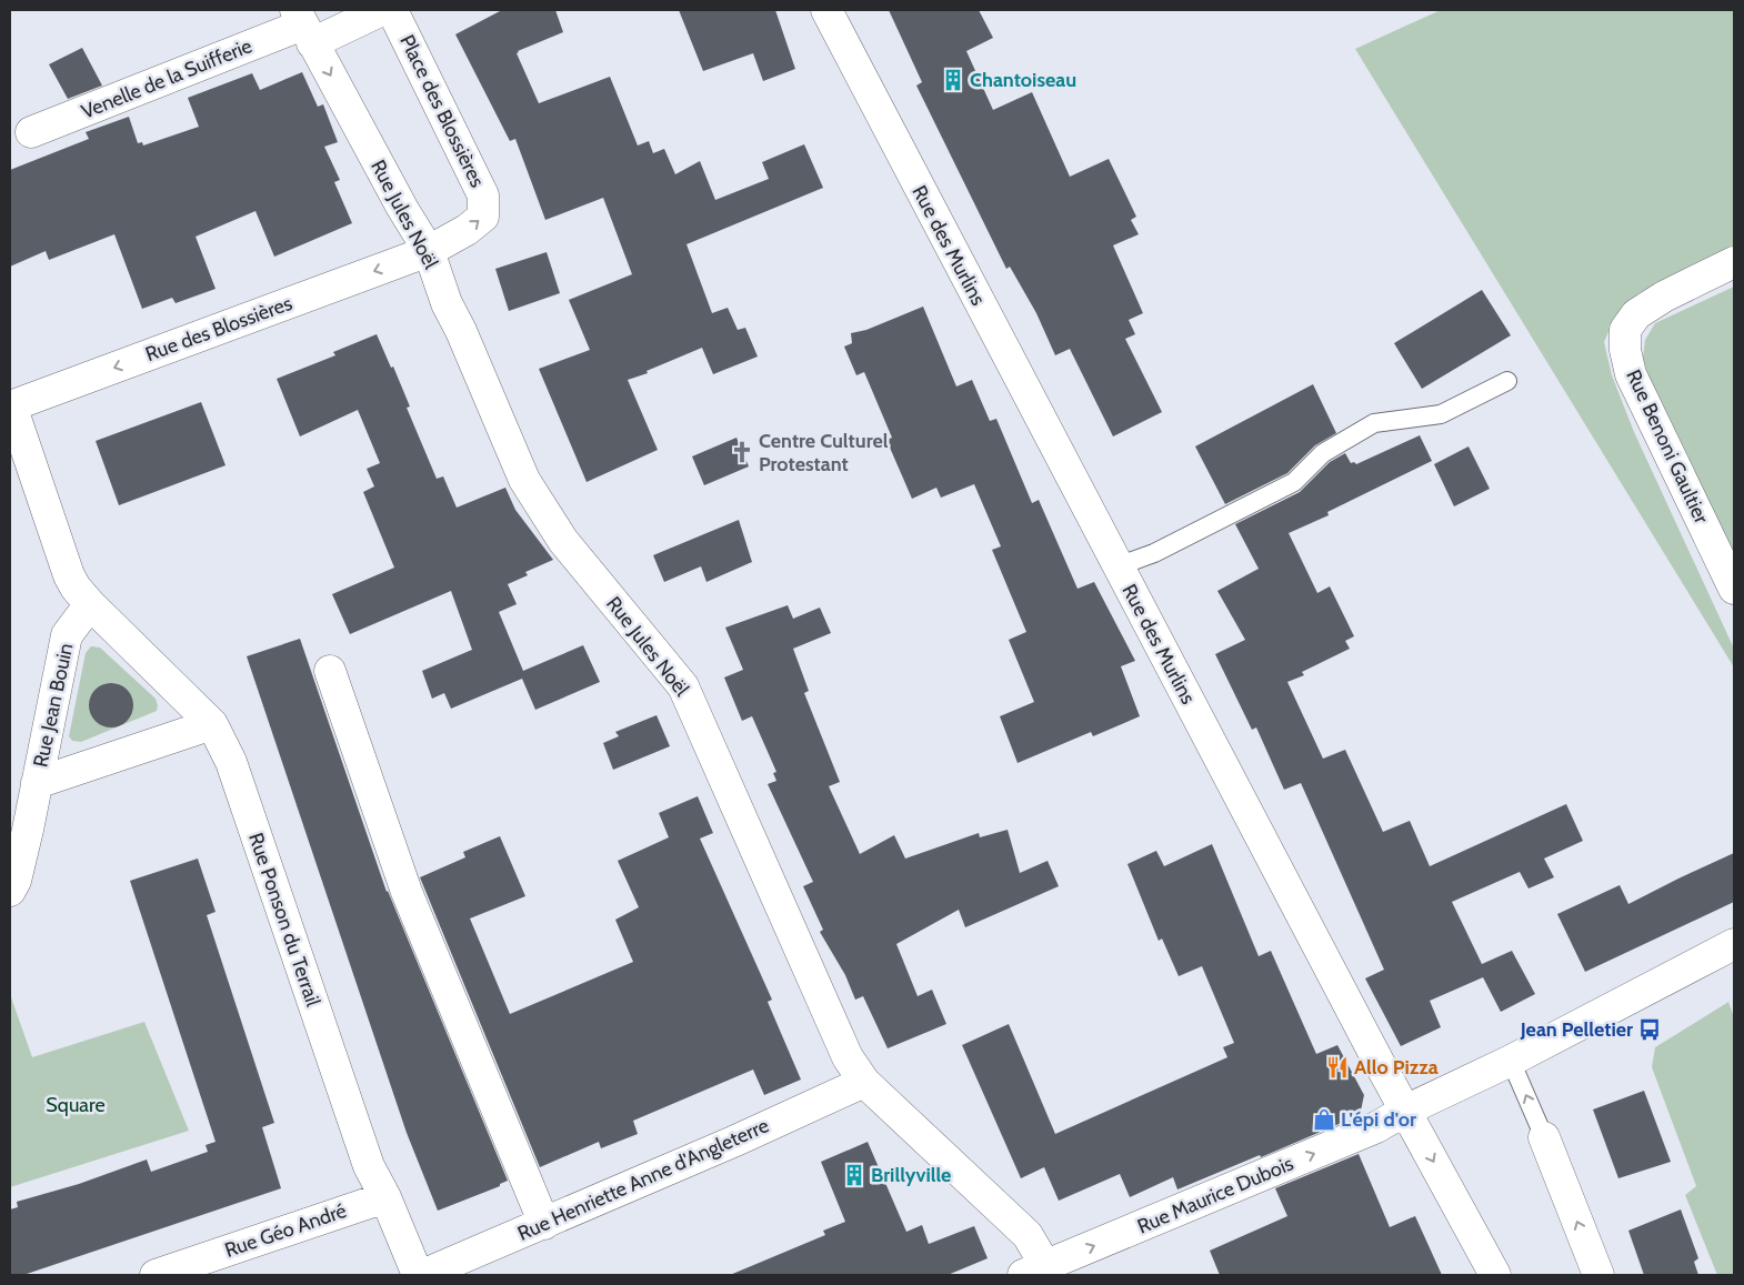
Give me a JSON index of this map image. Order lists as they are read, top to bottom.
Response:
{
  "streets": {
    "street": [
      "Venelle de la Suifferie",
      "Place des Blossières",
      "Rue Jules Noël",
      "Rue des Murlins",
      "Rue des Blossières",
      "Rue Benoni Gaultier",
      "Rue Jean Bouin",
      "Rue Ponson du Terrail",
      "Rue Henriette Anne d'Angleterre",
      "Rue Maurice Dubois",
      "Rue Géo André"
    ]
  },
  "crossings": [
    ["Venelle de la Suifferie", "Rue Jules Noël"],
    ["Place des Blossières", "Rue Jules Noël"],
    ["Place des Blossières", "Rue des Blossières"],
    ["Rue Jules Noël", "Rue des Blossières"],
    ["Rue Jules Noël", "Rue Henriette Anne d'Angleterre"],
    ["Rue Jules Noël", "Rue Maurice Dubois"],
    ["Rue des Murlins", "Rue Maurice Dubois"],
    ["Rue Jean Bouin", "Rue Ponson du Terrail"],
    ["Rue Ponson du Terrail", "Rue Henriette Anne d'Angleterre"],
    ["Rue Ponson du Terrail", "Rue Géo André"]
  ],
  "one_way": ["Place des Blossières", "Rue des Blossières", "Rue Maurice Dubois"],
  "parks": ["Square"],
  "places": {
    "building": ["Chantoiseau", "Brillyville"],
    "church": ["Centre Culturel Protestant"],
    "bus stop": ["Jean Pelletier"],
    "restaurant": ["Allo Pizza"],
    "shop": ["L'épi d'or"]
  }
}
